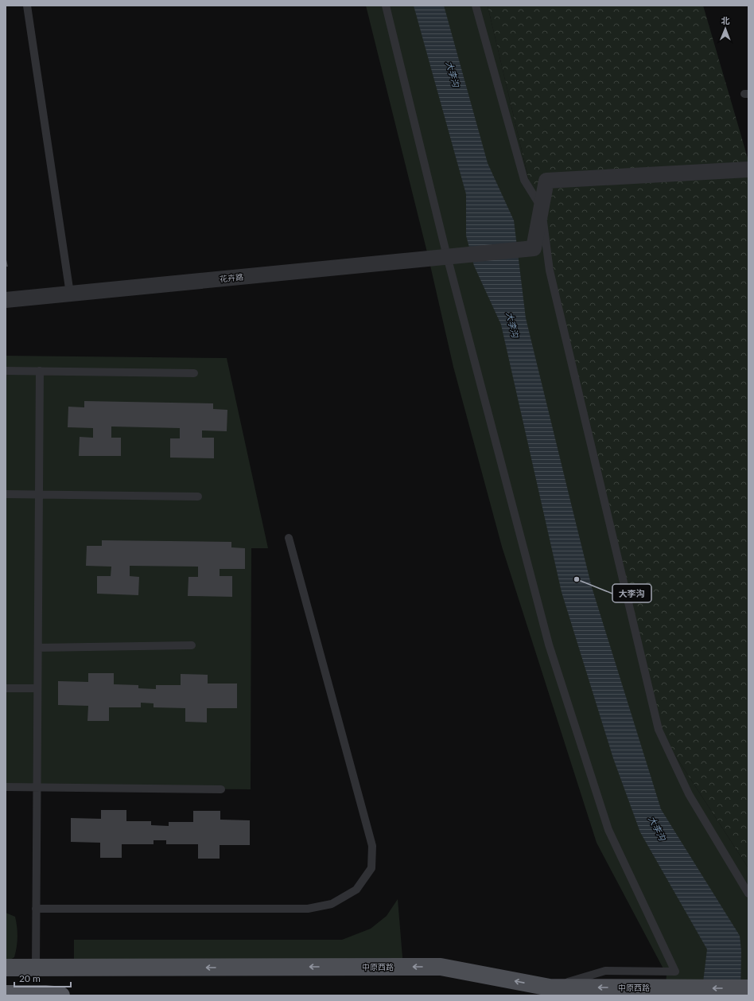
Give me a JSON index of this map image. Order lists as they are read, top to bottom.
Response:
{
  "streets": {
    "main road": ["中原西路"],
    "street": ["花卉路"]
  },
  "one_way": ["中原西路"],
  "water": ["大李沟"],
  "places": ["大李沟"],
  "scale_bar": "20 m",
  "north": "top"
}
